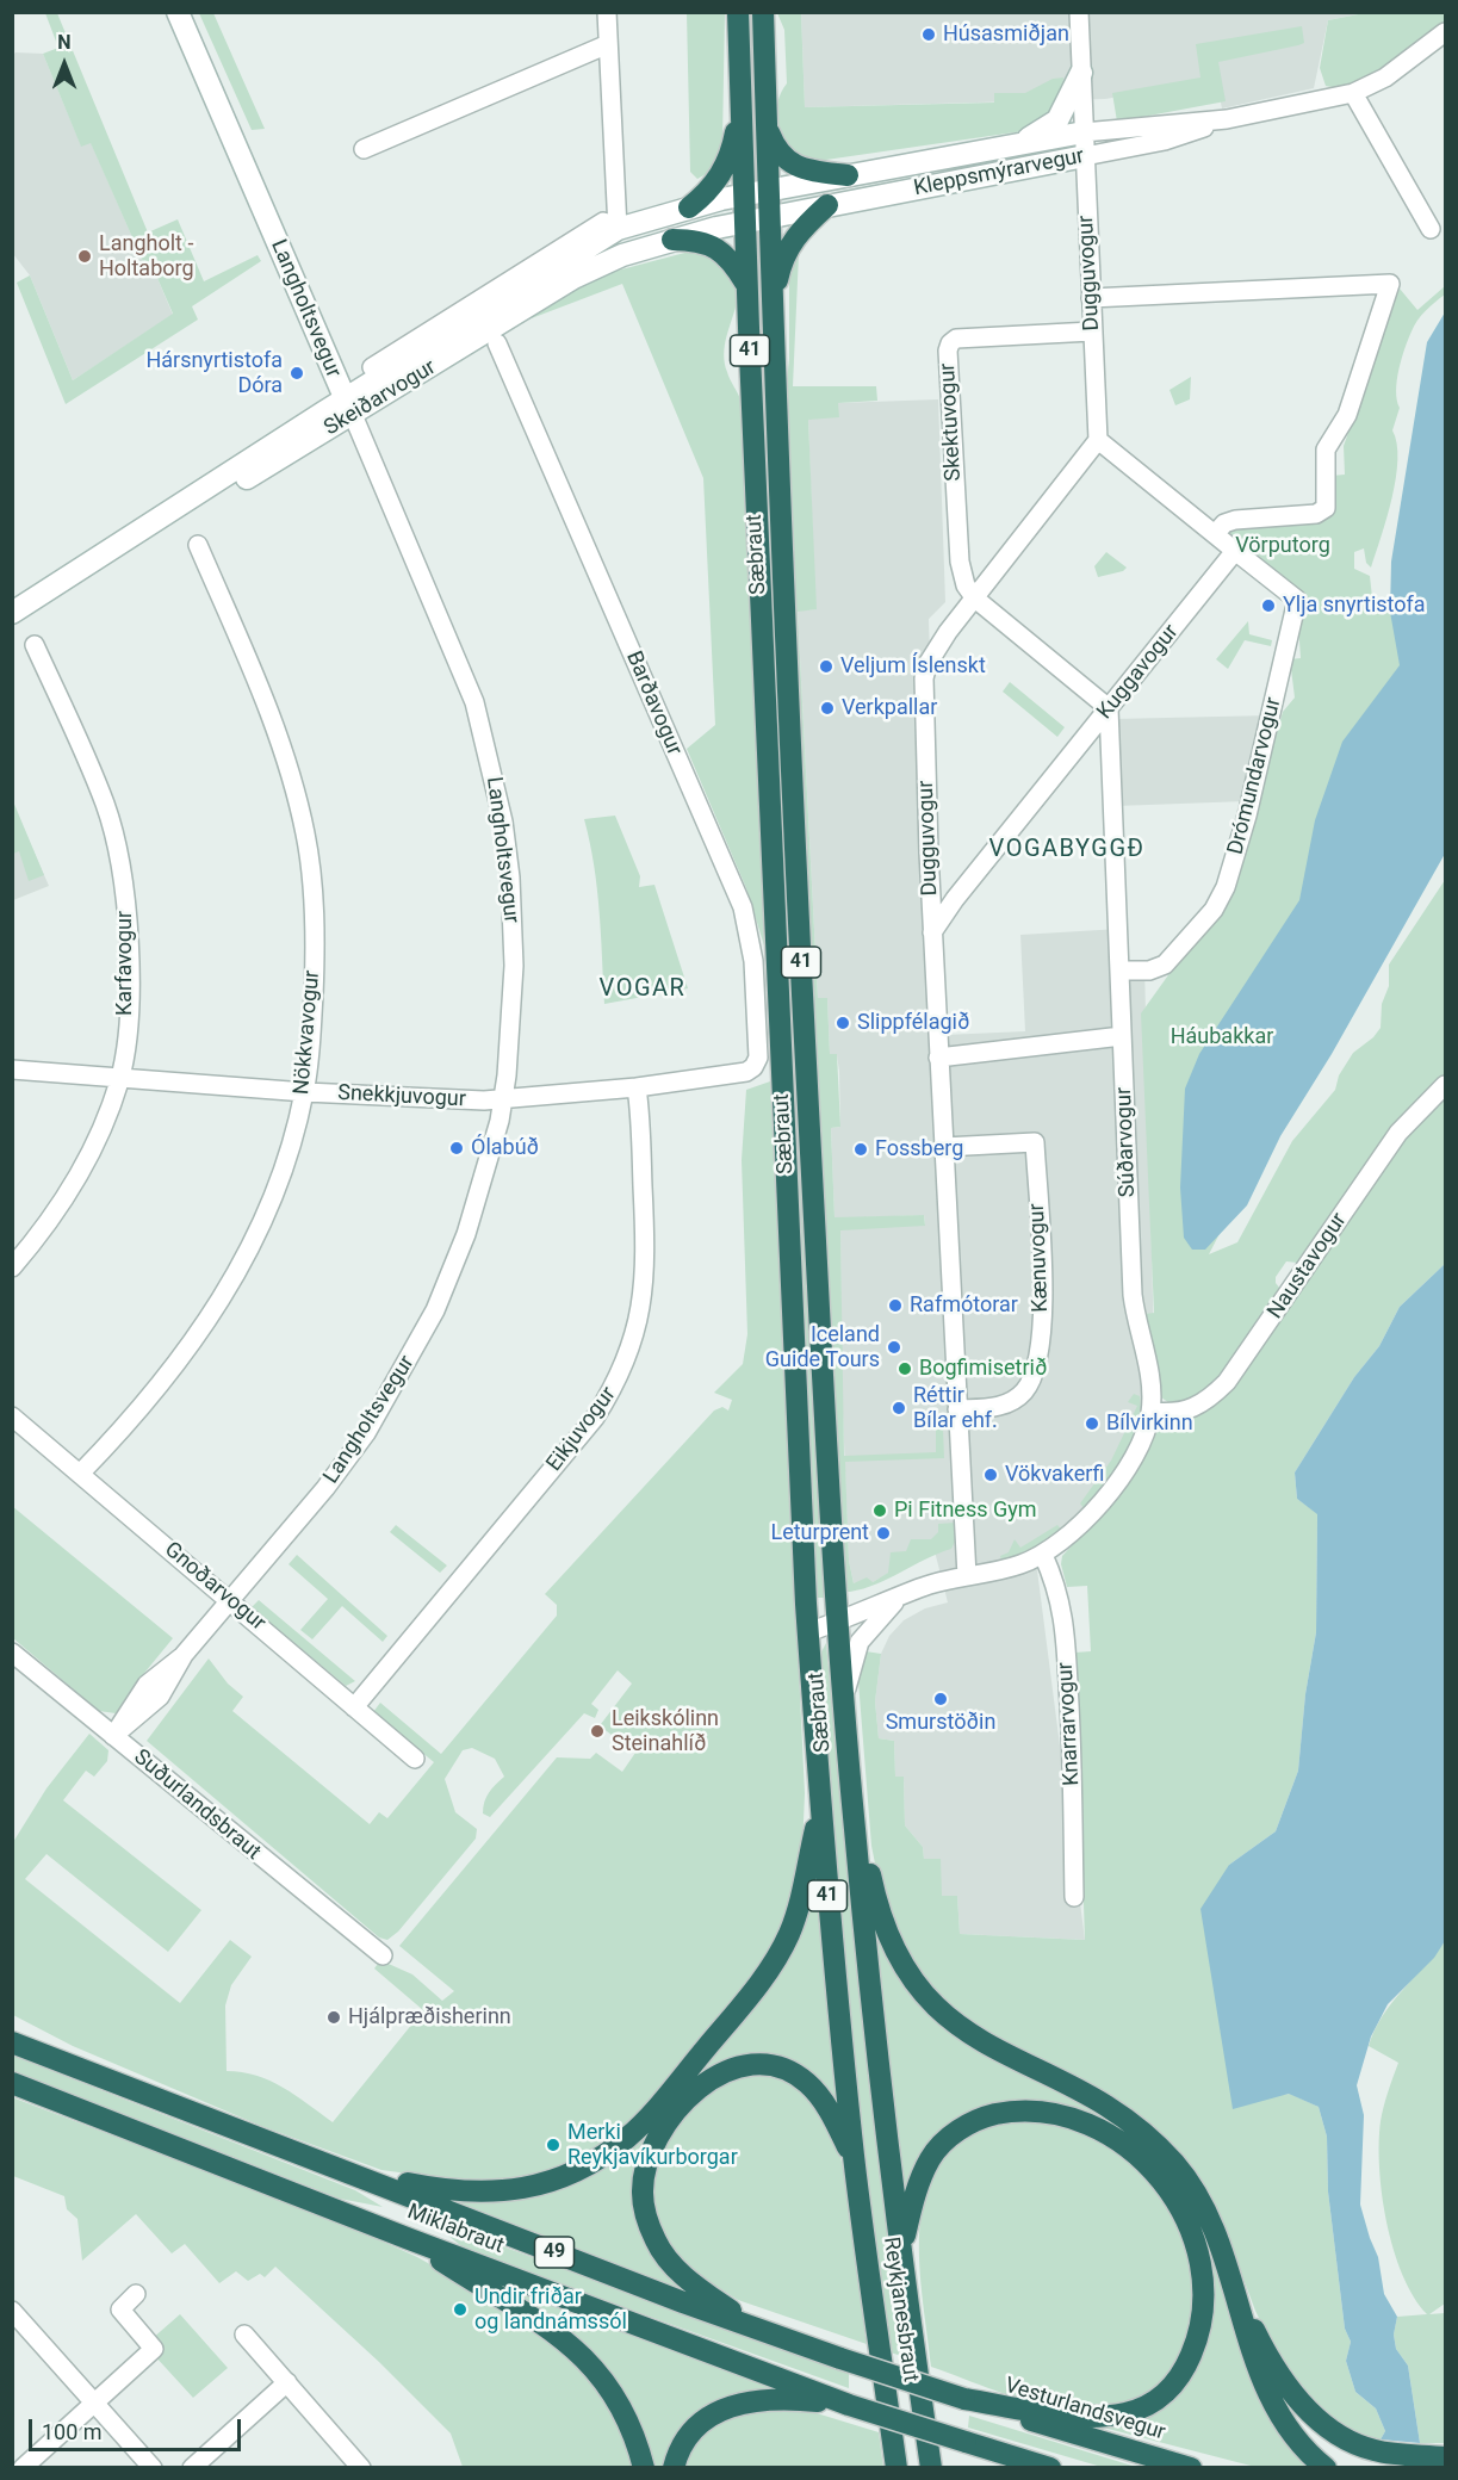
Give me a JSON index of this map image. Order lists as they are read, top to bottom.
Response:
{
  "streets": {
    "highway": [
      "41",
      "Sæbraut",
      "Miklabraut",
      "49",
      "Reykjanesbraut",
      "Vesturlandsvegur"
    ],
    "street": [
      "Kleppsmýrarvegur",
      "Dugguvogur",
      "Langholtsvegur",
      "Skeiðarvogur",
      "Skektuvogur",
      "Kuggavogur",
      "Barðavogur",
      "Drómundarvogur",
      "Karfavogur",
      "Nökkvavogur",
      "Snekkjuvogur",
      "Súðarvogur",
      "Kænuvogur",
      "Naustavogur",
      "Eikjuvogur",
      "Gnoðarvogur",
      "Knarrarvogur",
      "Suðurlandsbraut"
    ]
  },
  "crossings": [
    ["Kleppsmýrarvegur", "Dugguvogur"],
    ["Kleppsmýrarvegur", "Skeiðarvogur"],
    ["Kleppsmýrarvegur", "Sæbraut"],
    ["Dugguvogur", "Skektuvogur"],
    ["Dugguvogur", "Kuggavogur"],
    ["Dugguvogur", "Súðarvogur"],
    ["Dugguvogur", "Kænuvogur"],
    ["Langholtsvegur", "Skeiðarvogur"],
    ["Langholtsvegur", "Snekkjuvogur"],
    ["Langholtsvegur", "Gnoðarvogur"],
    ["Langholtsvegur", "Suðurlandsbraut"],
    ["Skeiðarvogur", "Sæbraut"],
    ["Sæbraut", "Súðarvogur"],
    ["Sæbraut", "Reykjanesbraut"],
    ["Kuggavogur", "Drómundarvogur"],
    ["Kuggavogur", "Súðarvogur"],
    ["Barðavogur", "Snekkjuvogur"],
    ["Drómundarvogur", "Súðarvogur"],
    ["Karfavogur", "Snekkjuvogur"],
    ["Nökkvavogur", "Snekkjuvogur"],
    ["Nökkvavogur", "Gnoðarvogur"],
    ["Snekkjuvogur", "Eikjuvogur"],
    ["Súðarvogur", "Naustavogur"],
    ["Súðarvogur", "Knarrarvogur"],
    ["Eikjuvogur", "Gnoðarvogur"],
    ["Miklabraut", "Vesturlandsvegur"]
  ],
  "districts": ["VOGABYGGÐ", "VOGAR"],
  "parks": ["Vörputorg", "Háubakkar"],
  "places": [
    "Húsasmiðjan",
    "Langholt - Holtaborg",
    "Hársnyrtistofa Dóra",
    "Ylja snyrtistofa",
    "Veljum Íslenskt",
    "Verkpallar",
    "Slippfélagið",
    "Ólabúð",
    "Fossberg",
    "Rafmótorar",
    "Iceland Guide Tours",
    "Bogfimisetrið",
    "Réttir Bílar ehf.",
    "Bílvirkinn",
    "Vökvakerfi",
    "Pi Fitness Gym",
    "Leturprent",
    "Smurstöðin",
    "Leikskólinn Steinahlíð",
    "Hjálpræðisherinn",
    "Merki Reykjavíkurborgar",
    "Undir friðar og landnámssól"
  ],
  "scale_bar": "100 m",
  "north": "top"
}
